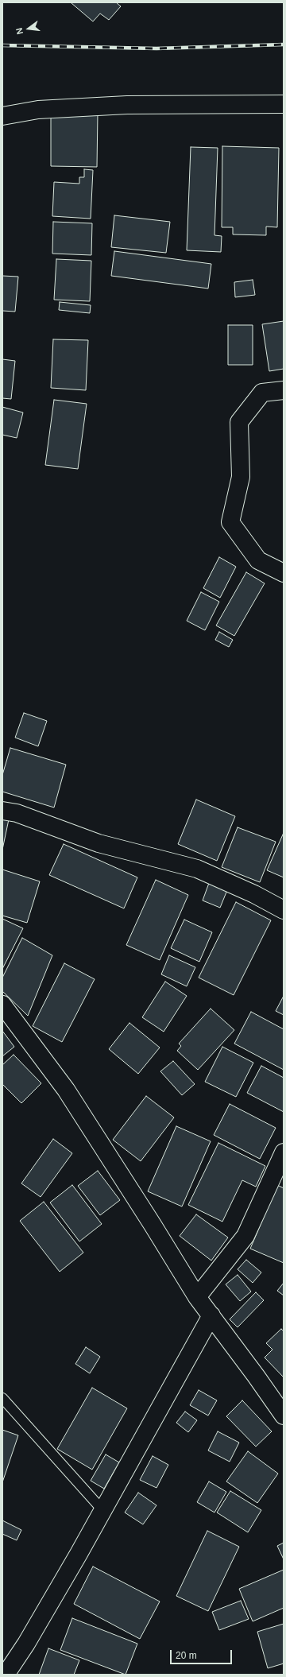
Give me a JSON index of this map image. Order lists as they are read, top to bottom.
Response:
{
  "scale_bar": "20 m",
  "north": "left"
}
